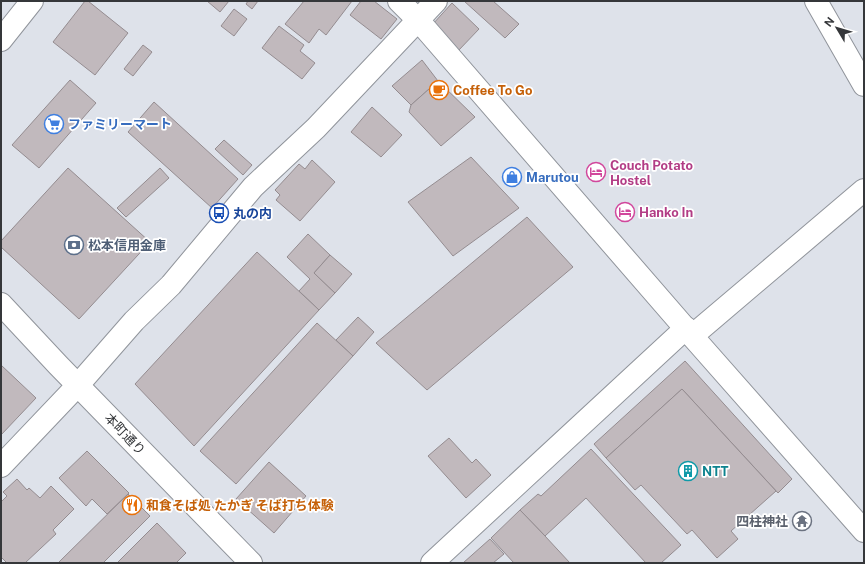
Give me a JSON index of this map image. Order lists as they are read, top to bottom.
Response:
{
  "streets": {
    "street": ["本町通り"]
  },
  "places": {
    "cafe": ["Coffee To Go"],
    "supermarket": ["ファミリーマート"],
    "hotel": ["Couch Potato Hostel", "Hanko In"],
    "shop": ["Marutou"],
    "bus stop": ["丸の内"],
    "bank": ["松本信用金庫"],
    "building": ["NTT"],
    "restaurant": ["和食そば処 たかぎ そば打ち体験"],
    "temple": ["四柱神社"]
  },
  "north": "top left"
}
